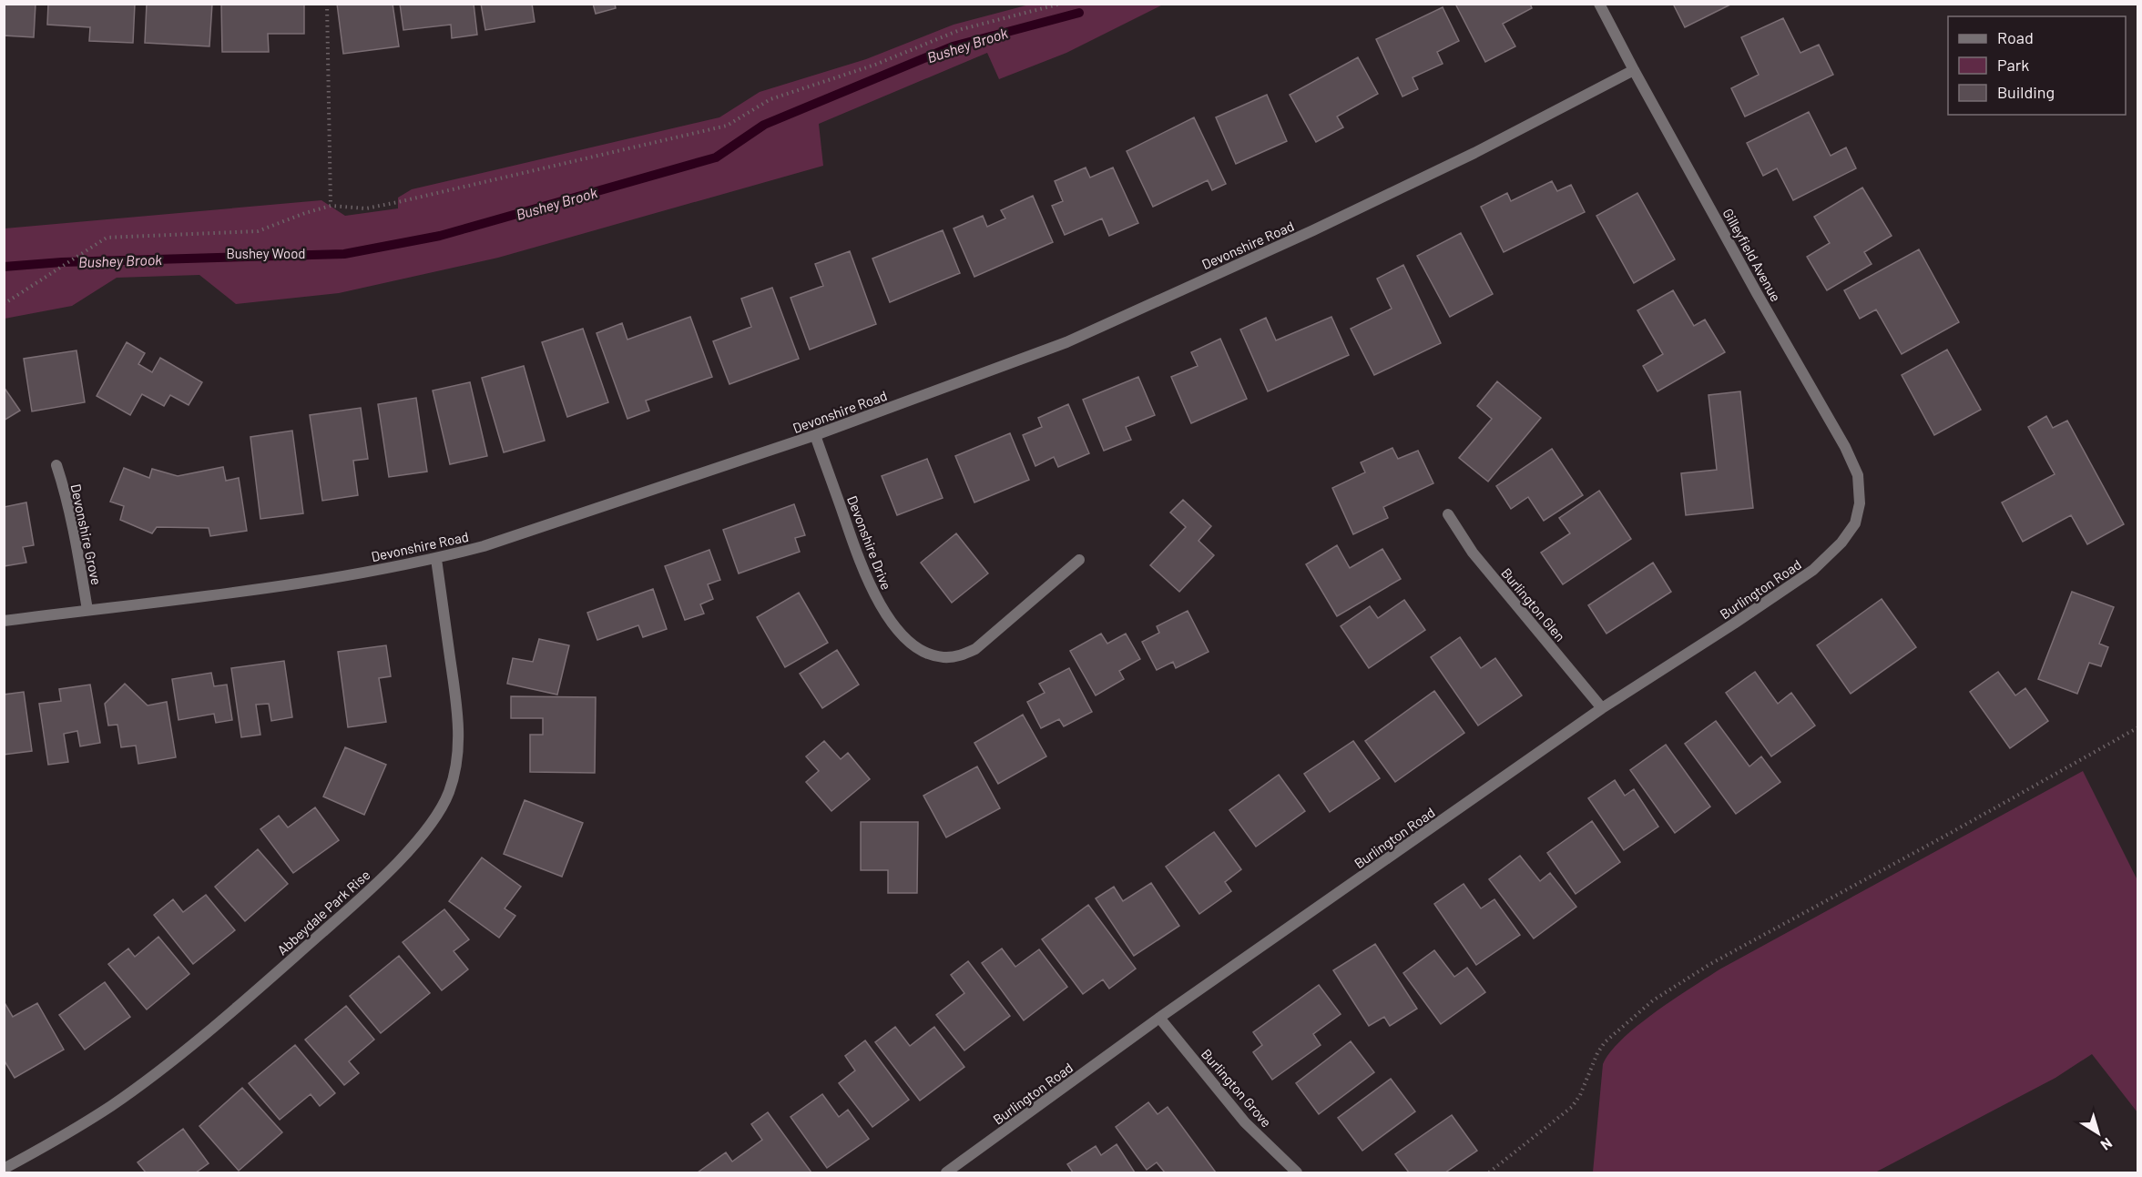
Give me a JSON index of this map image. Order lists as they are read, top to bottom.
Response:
{
  "streets": {
    "street": [
      "Devonshire Road",
      "Gilleyfield Avenue",
      "Devonshire Grove",
      "Devonshire Drive",
      "Burlington Road",
      "Burlington Glen",
      "Abbeydale Park Rise",
      "Burlington Grove"
    ]
  },
  "crossings": [
    ["Devonshire Road", "Gilleyfield Avenue"],
    ["Devonshire Road", "Devonshire Grove"],
    ["Devonshire Road", "Devonshire Drive"],
    ["Devonshire Road", "Abbeydale Park Rise"],
    ["Gilleyfield Avenue", "Burlington Road"],
    ["Burlington Road", "Burlington Glen"],
    ["Burlington Road", "Burlington Grove"]
  ],
  "water": ["Bushey Brook"],
  "parks": ["Bushey Wood"],
  "legend": ["Road", "Park", "Building"],
  "north": "bottom right"
}
